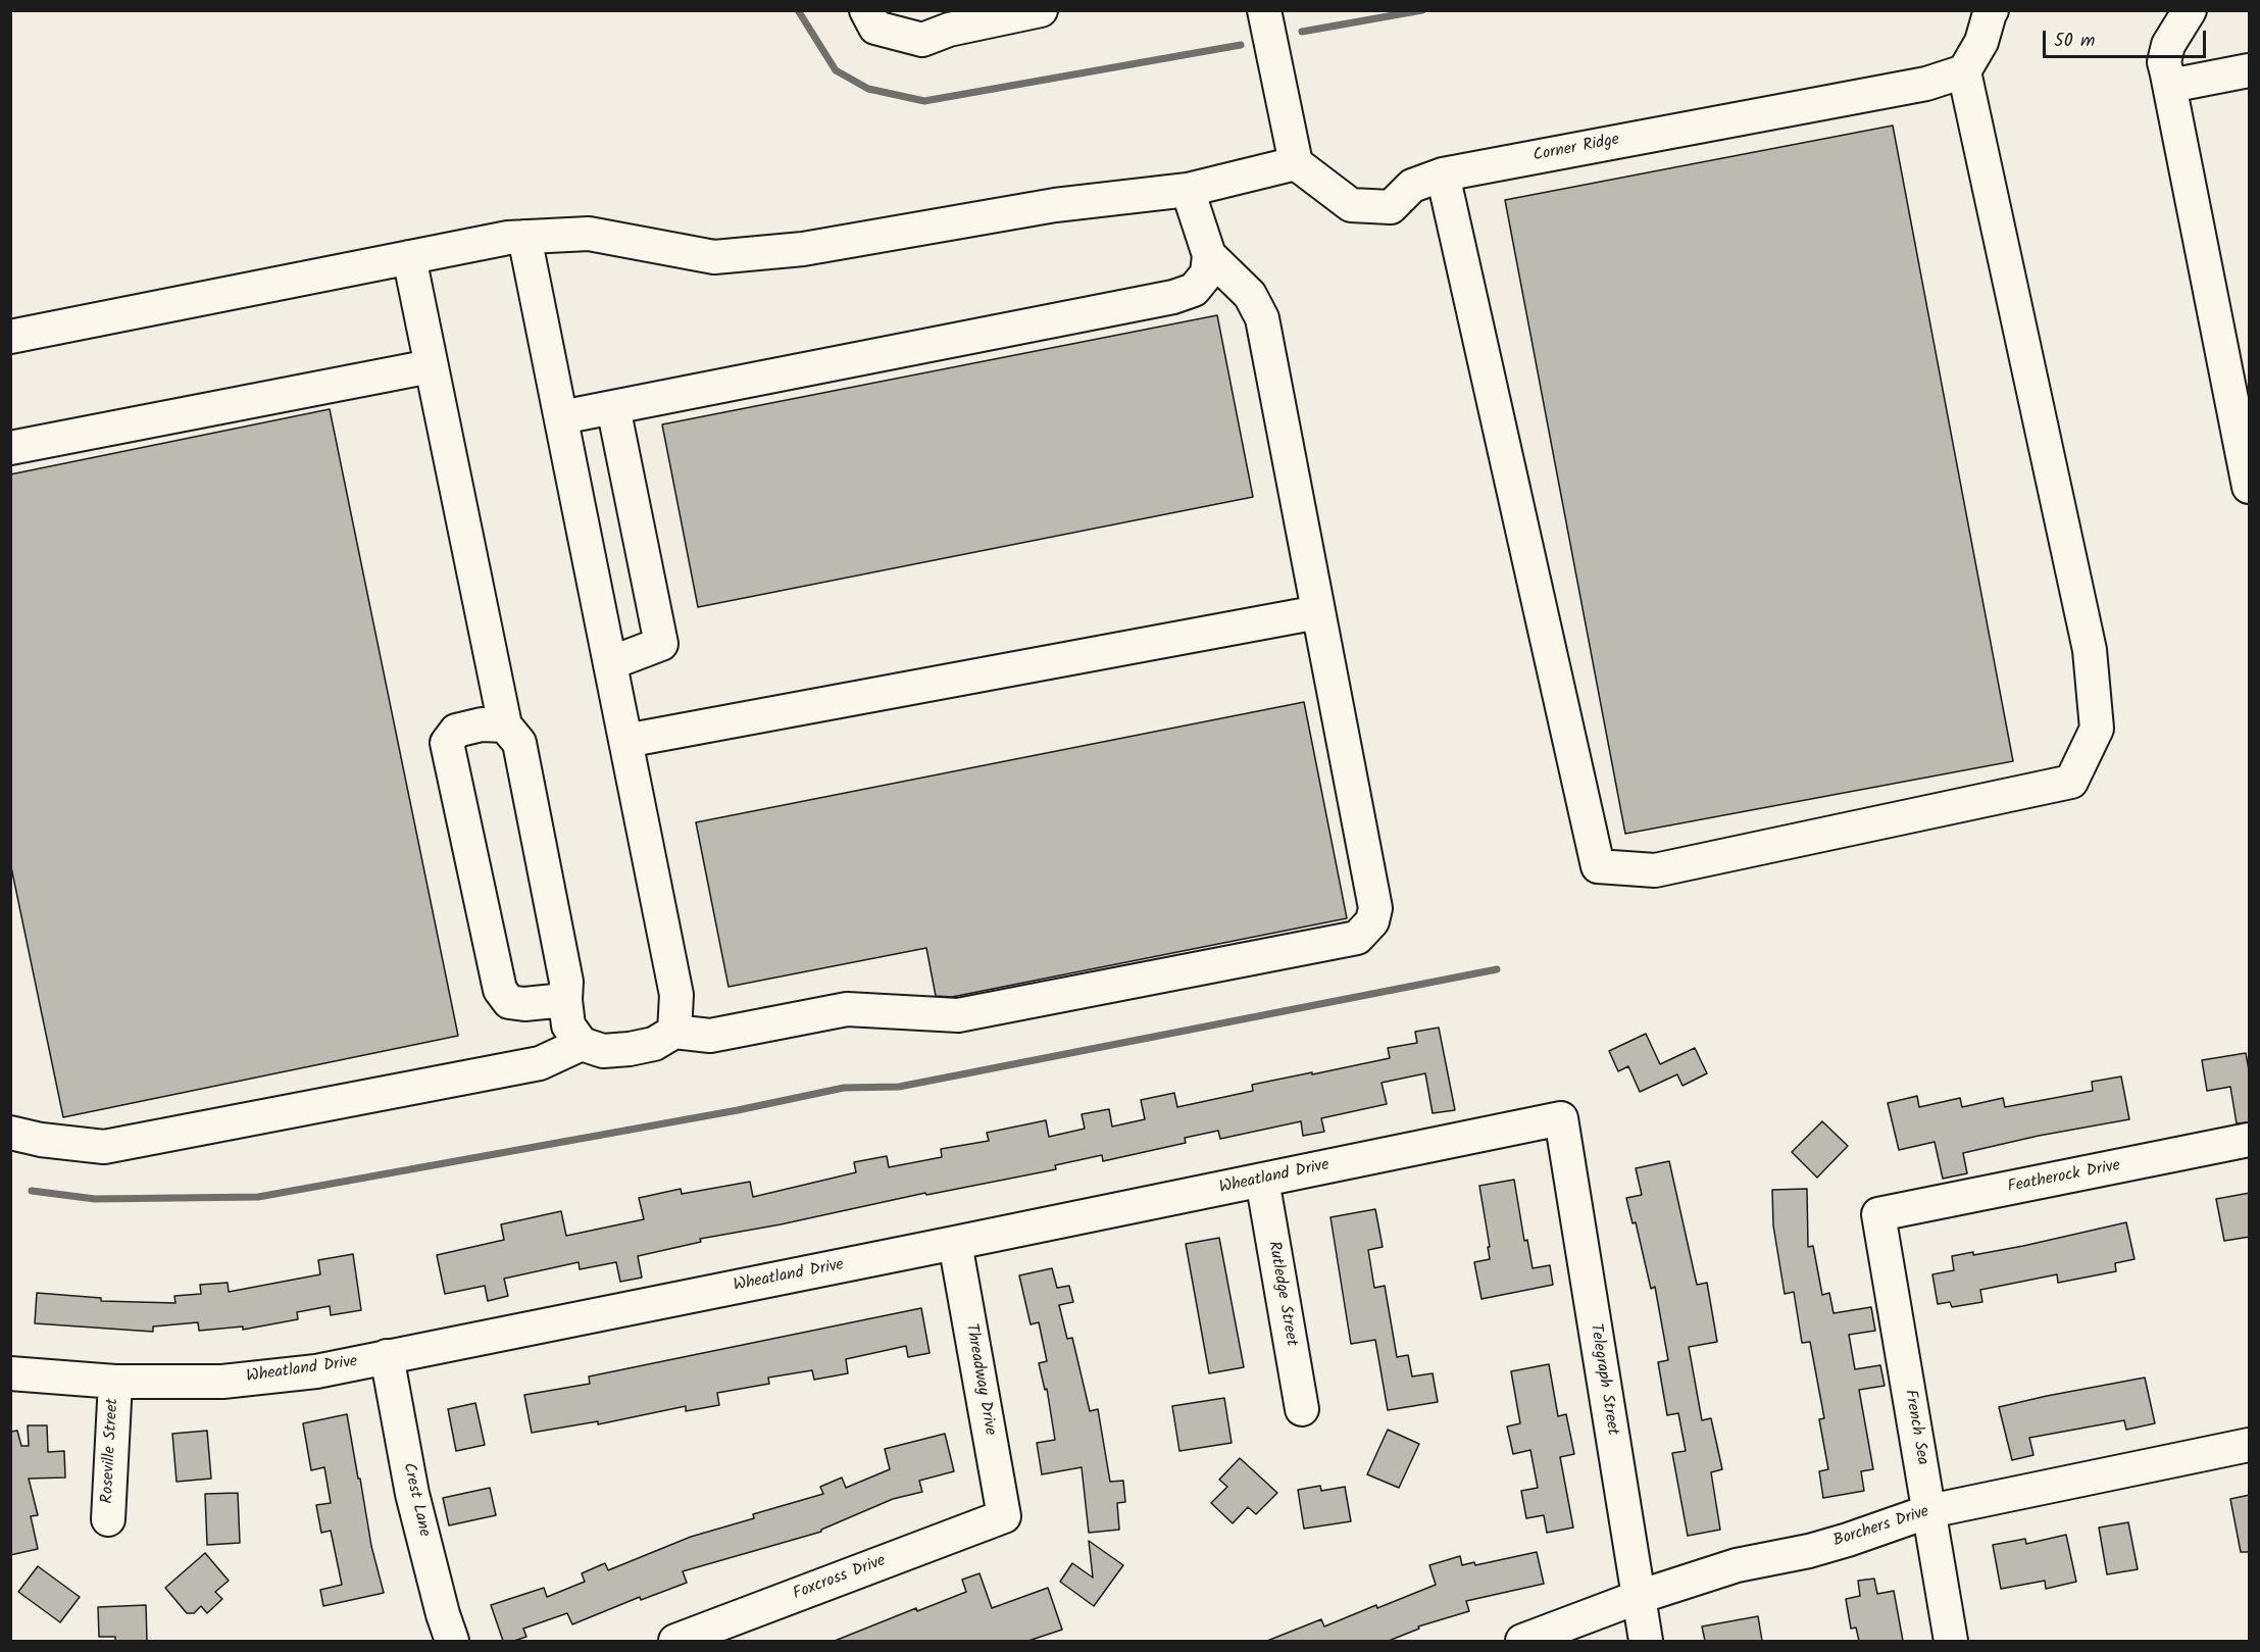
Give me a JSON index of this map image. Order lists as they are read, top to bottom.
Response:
{
  "streets": {
    "street": [
      "Corner Ridge",
      "Wheatland Drive",
      "Featherock Drive",
      "Rutledge Street",
      "Threadway Drive",
      "Telegraph Street",
      "French Sea",
      "Roseville Street",
      "Crest Lane",
      "Borchers Drive",
      "Foxcross Drive"
    ]
  },
  "crossings": [
    ["Wheatland Drive", "Rutledge Street"],
    ["Wheatland Drive", "Threadway Drive"],
    ["Wheatland Drive", "Telegraph Street"],
    ["Wheatland Drive", "Roseville Street"],
    ["Wheatland Drive", "Crest Lane"],
    ["Featherock Drive", "French Sea"],
    ["Threadway Drive", "Foxcross Drive"],
    ["Telegraph Street", "Borchers Drive"],
    ["French Sea", "Borchers Drive"]
  ],
  "scale_bar": "50 m"
}
